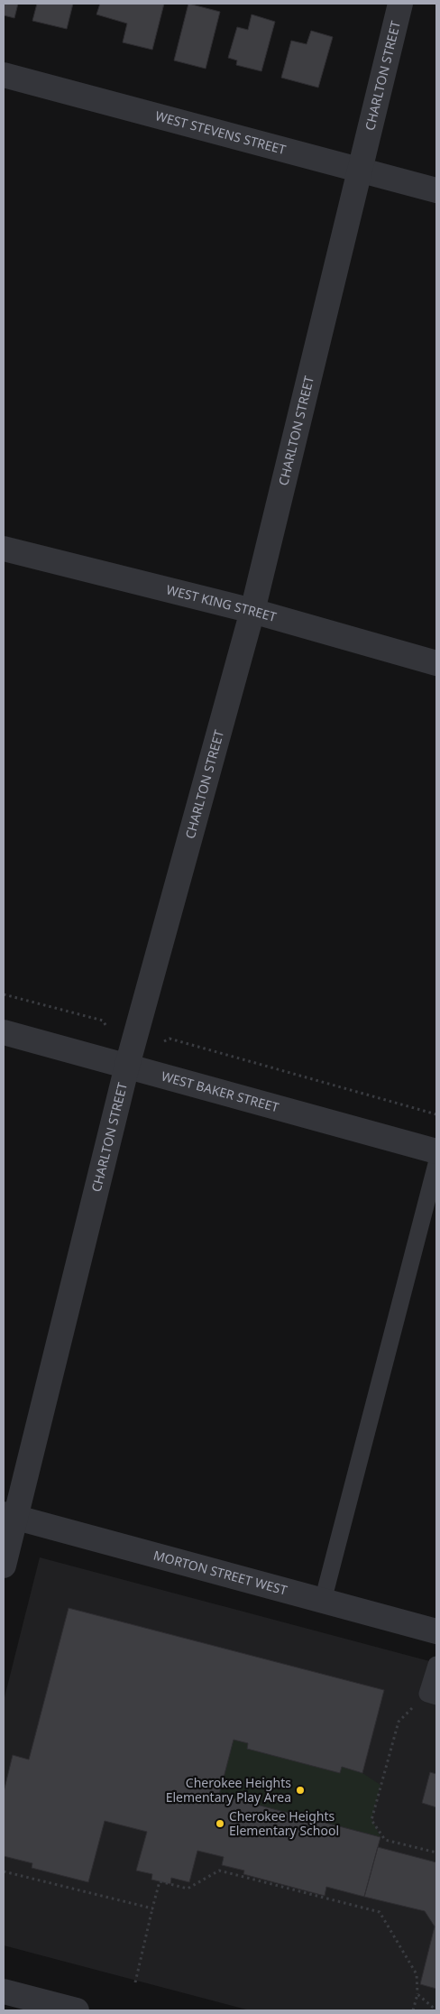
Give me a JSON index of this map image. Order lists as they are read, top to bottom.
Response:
{
  "streets": {
    "street": [
      "CHARLTON STREET",
      "WEST STEVENS STREET",
      "WEST KING STREET",
      "WEST BAKER STREET",
      "MORTON STREET WEST"
    ]
  },
  "crossings": [
    ["CHARLTON STREET", "WEST STEVENS STREET"],
    ["CHARLTON STREET", "WEST KING STREET"],
    ["CHARLTON STREET", "WEST BAKER STREET"],
    ["CHARLTON STREET", "MORTON STREET WEST"]
  ],
  "places": ["Cherokee Heights Elementary Play Area", "Cherokee Heights Elementary School"]
}
